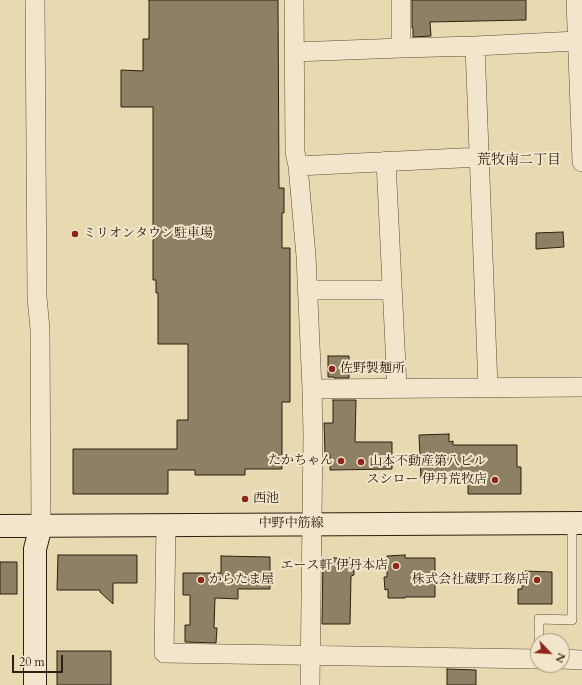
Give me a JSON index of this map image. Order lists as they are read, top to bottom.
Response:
{
  "streets": {
    "main road": ["中野中筋線"]
  },
  "districts": ["荒牧南二丁目"],
  "places": [
    "ミリオンタウン駐車場",
    "佐野製麺所",
    "たかちゃん",
    "山本不動産第八ビル",
    "スシロー 伊丹荒牧店",
    "西池",
    "エース軒 伊丹本店",
    "からたま屋",
    "株式会社蔵野工務店"
  ],
  "scale_bar": "20 m",
  "north": "bottom right"
}
